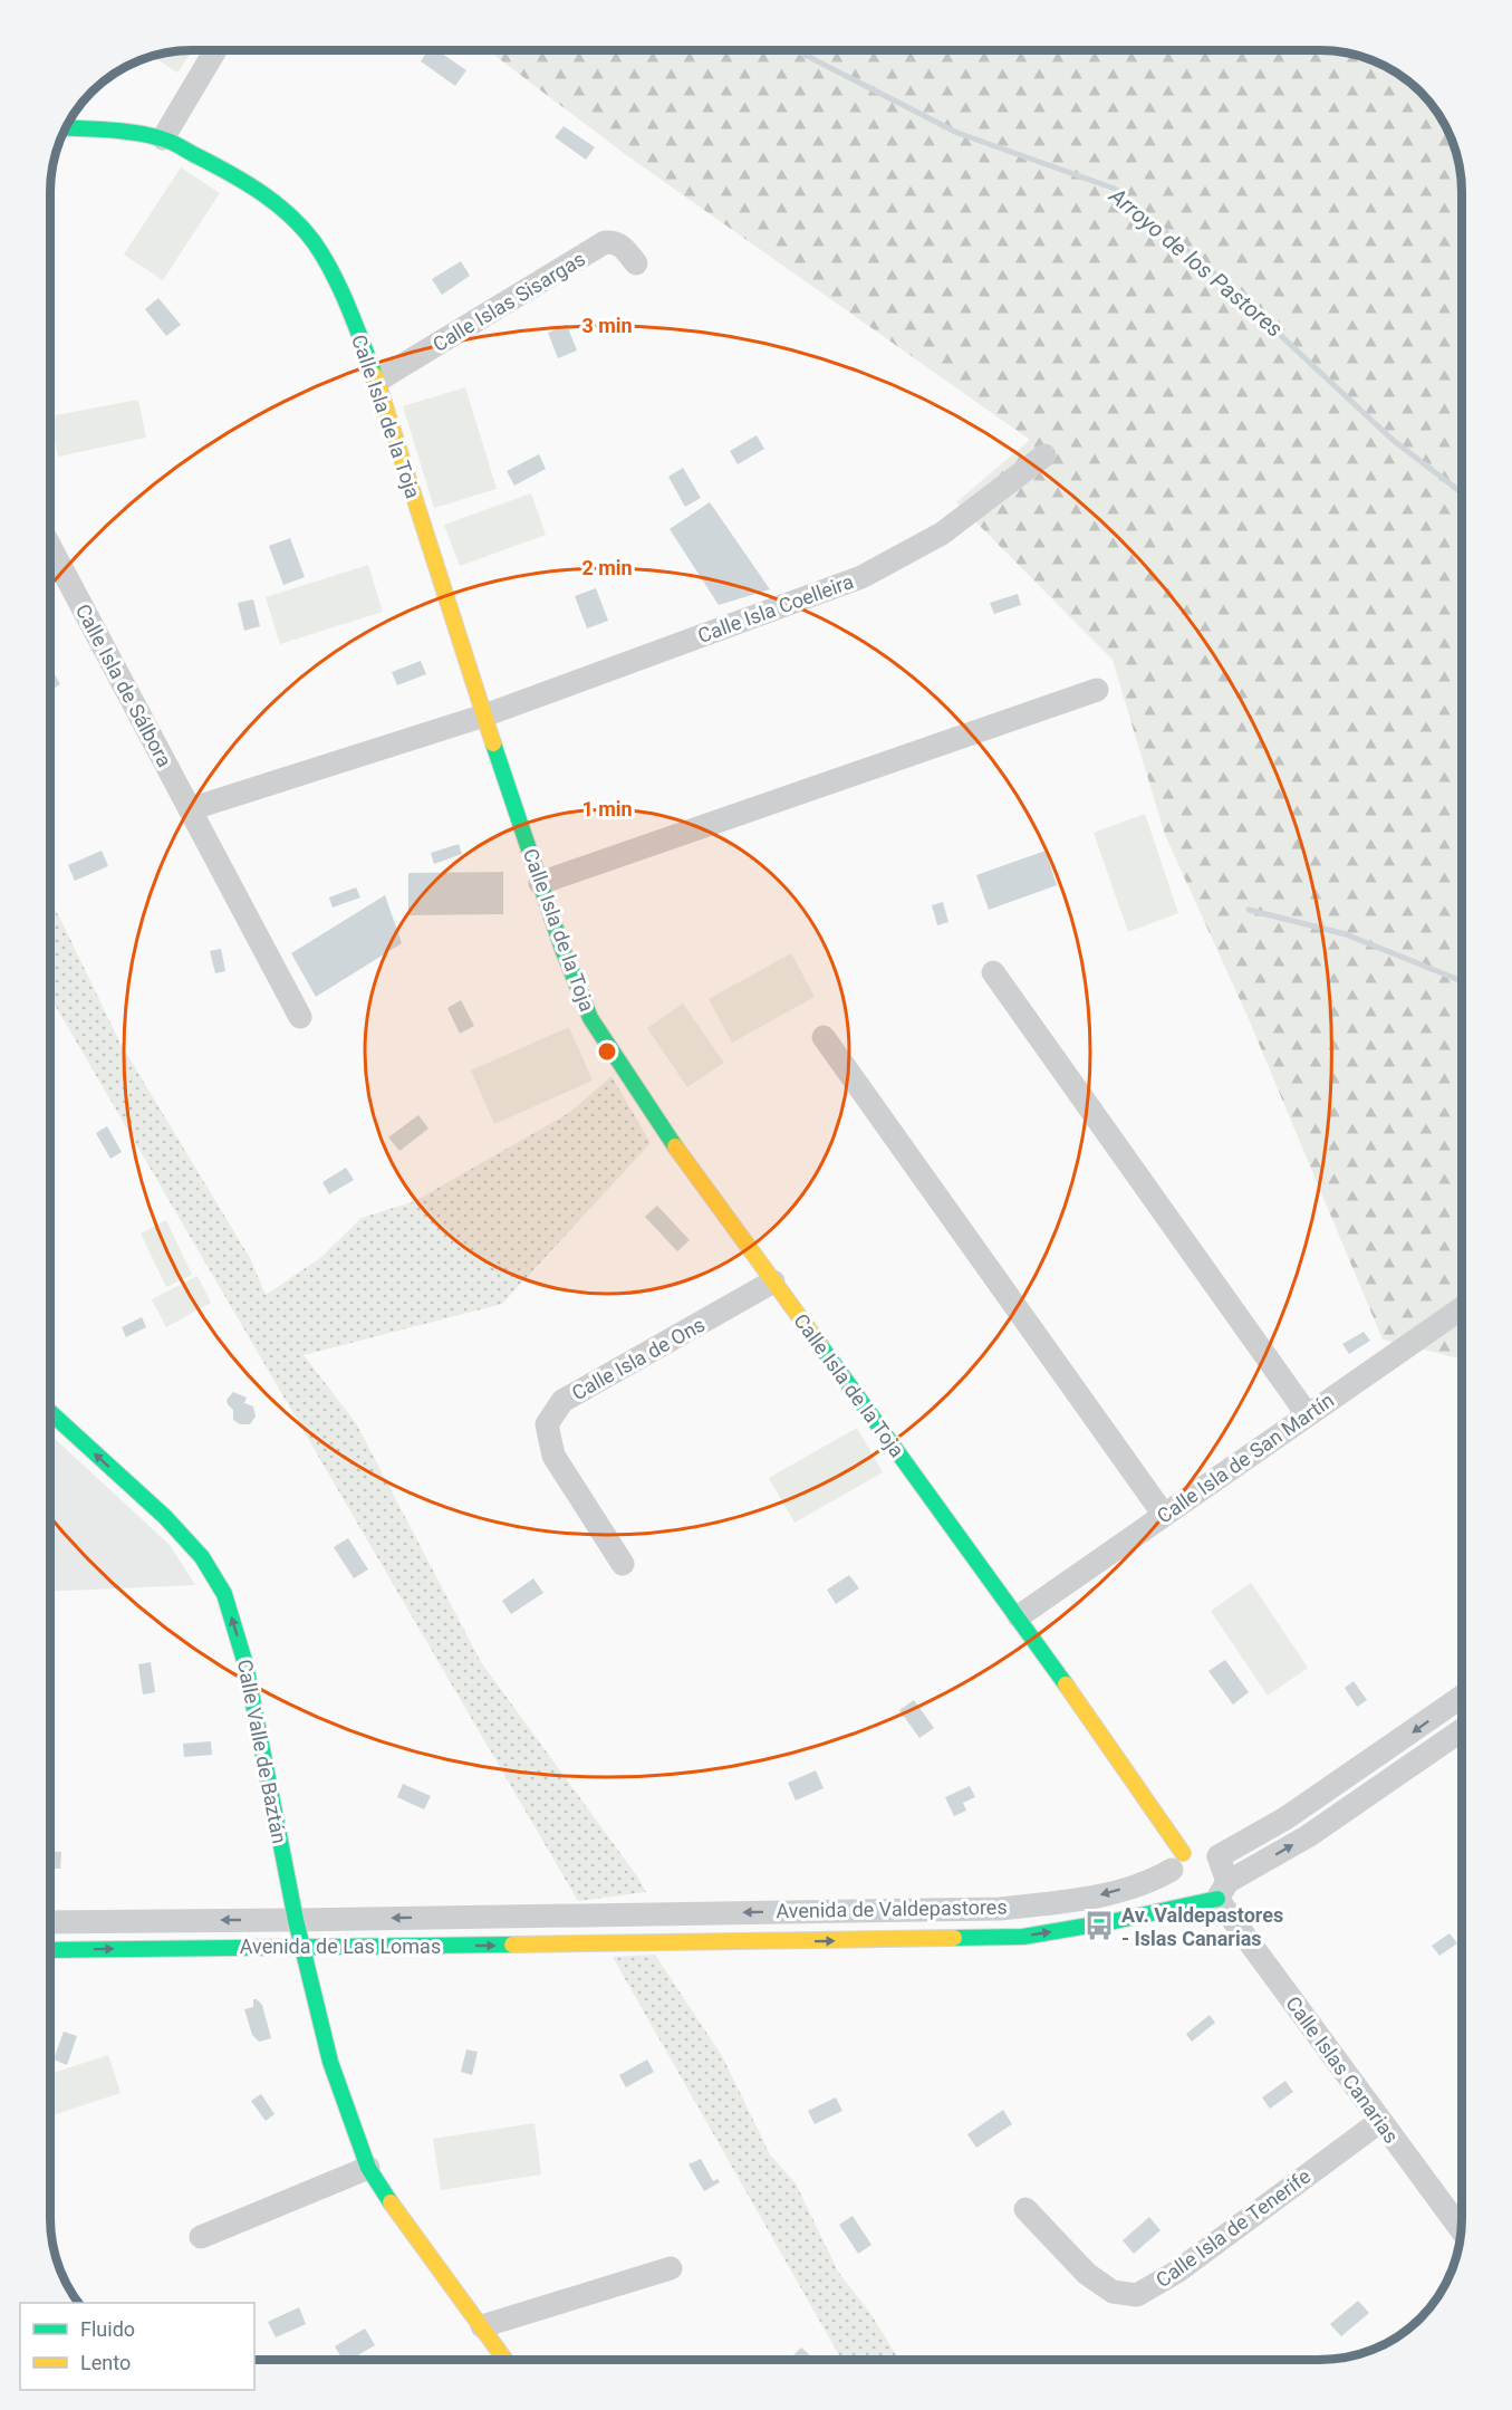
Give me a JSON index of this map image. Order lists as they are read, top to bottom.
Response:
{
  "streets": {
    "street": [
      "Calle Islas Sisargas",
      "Calle Isla de la Toja",
      "Calle Isla Coelleira",
      "Calle Isla de Sálbora",
      "Calle Isla de Ons",
      "Calle Isla de San Martín",
      "Calle Valle de Baztán",
      "Avenida de Valdepastores",
      "Avenida de Las Lomas",
      "Calle Islas Canarias",
      "Calle Isla de Tenerife"
    ]
  },
  "crossings": [
    ["Calle Islas Sisargas", "Calle Isla de la Toja"],
    ["Calle Isla de la Toja", "Calle Isla Coelleira"],
    ["Calle Isla de la Toja", "Calle Isla de Ons"],
    ["Calle Isla de la Toja", "Calle Isla de San Martín"],
    ["Calle Isla de la Toja", "Avenida de Valdepastores"],
    ["Calle Valle de Baztán", "Avenida de Las Lomas"],
    ["Avenida de Valdepastores", "Avenida de Las Lomas"],
    ["Avenida de Valdepastores", "Calle Islas Canarias"],
    ["Calle Islas Canarias", "Calle Isla de Tenerife"]
  ],
  "one_way": ["Calle Valle de Baztán"],
  "water": ["Arroyo de los Pastores"],
  "places": {
    "bus stop": ["Av. Valdepastores - Islas Canarias"]
  },
  "legend": ["Fluido", "Lento"],
  "rings": ["3 min", "2 min", "1 min"]
}
